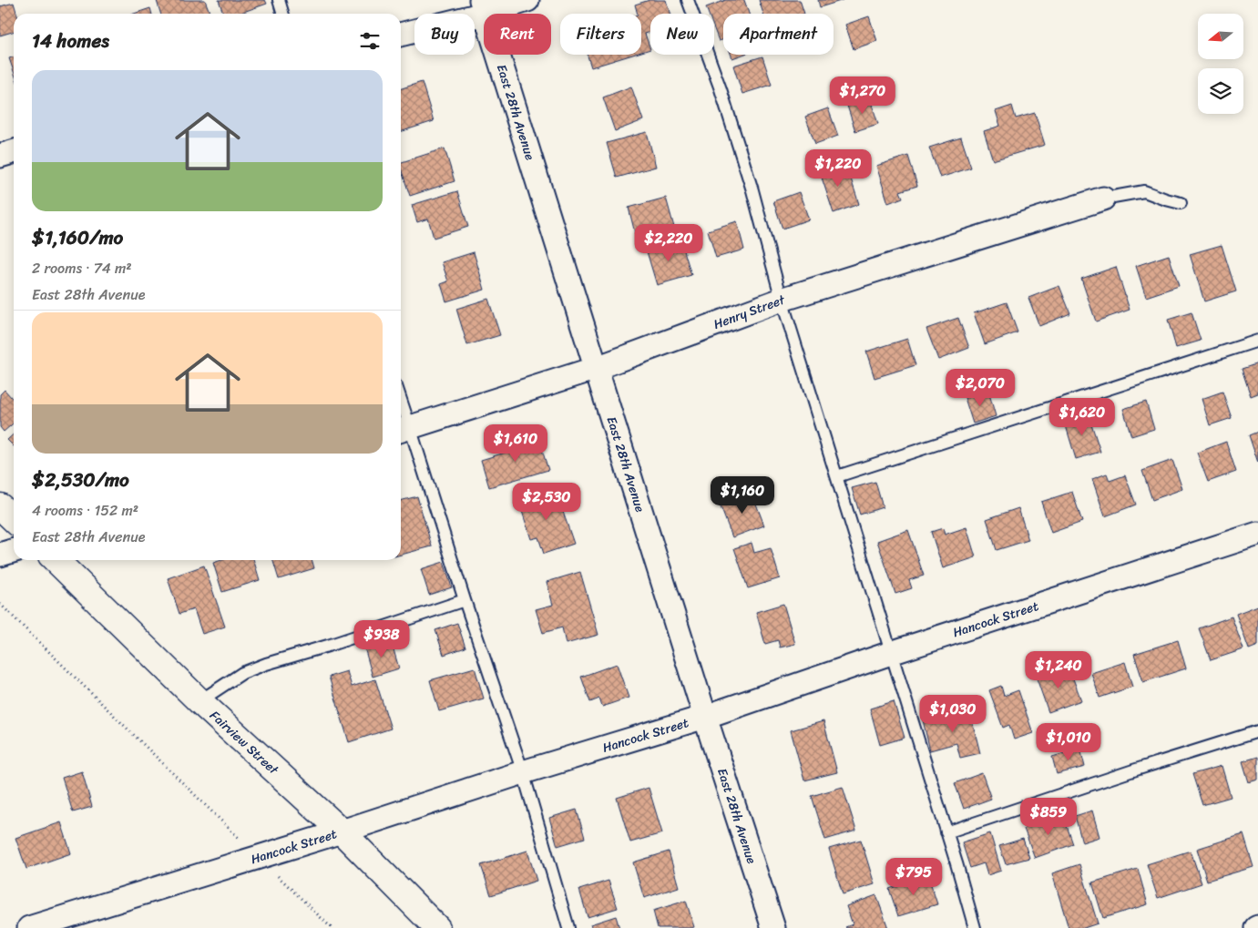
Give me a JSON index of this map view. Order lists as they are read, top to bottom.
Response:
{
  "streets": {
    "street": [
      "East 28th Avenue",
      "Henry Street",
      "Hancock Street",
      "Fairview Street"
    ]
  },
  "crossings": [
    ["East 28th Avenue", "Henry Street"],
    ["East 28th Avenue", "Hancock Street"],
    ["Hancock Street", "Fairview Street"]
  ],
  "north": "left",
  "page": {
    "chip": [
      "Buy",
      "Rent",
      "Filters",
      "New",
      "Apartment"
    ],
    "heading": "14 homes",
    "list": [
      {
        "name": "$1,160/mo",
        "note": "2 rooms · 74 m² · East 28th Avenue"
      },
      {
        "name": "$2,530/mo",
        "note": "4 rooms · 152 m² · East 28th Avenue"
      }
    ],
    "price": [
      "$1,270",
      "$1,220",
      "$2,220",
      "$2,070",
      "$1,620",
      "$1,610",
      "$1,160",
      "$2,530",
      "$938",
      "$1,240",
      "$1,030",
      "$1,010",
      "$859",
      "$795"
    ]
  }
}
